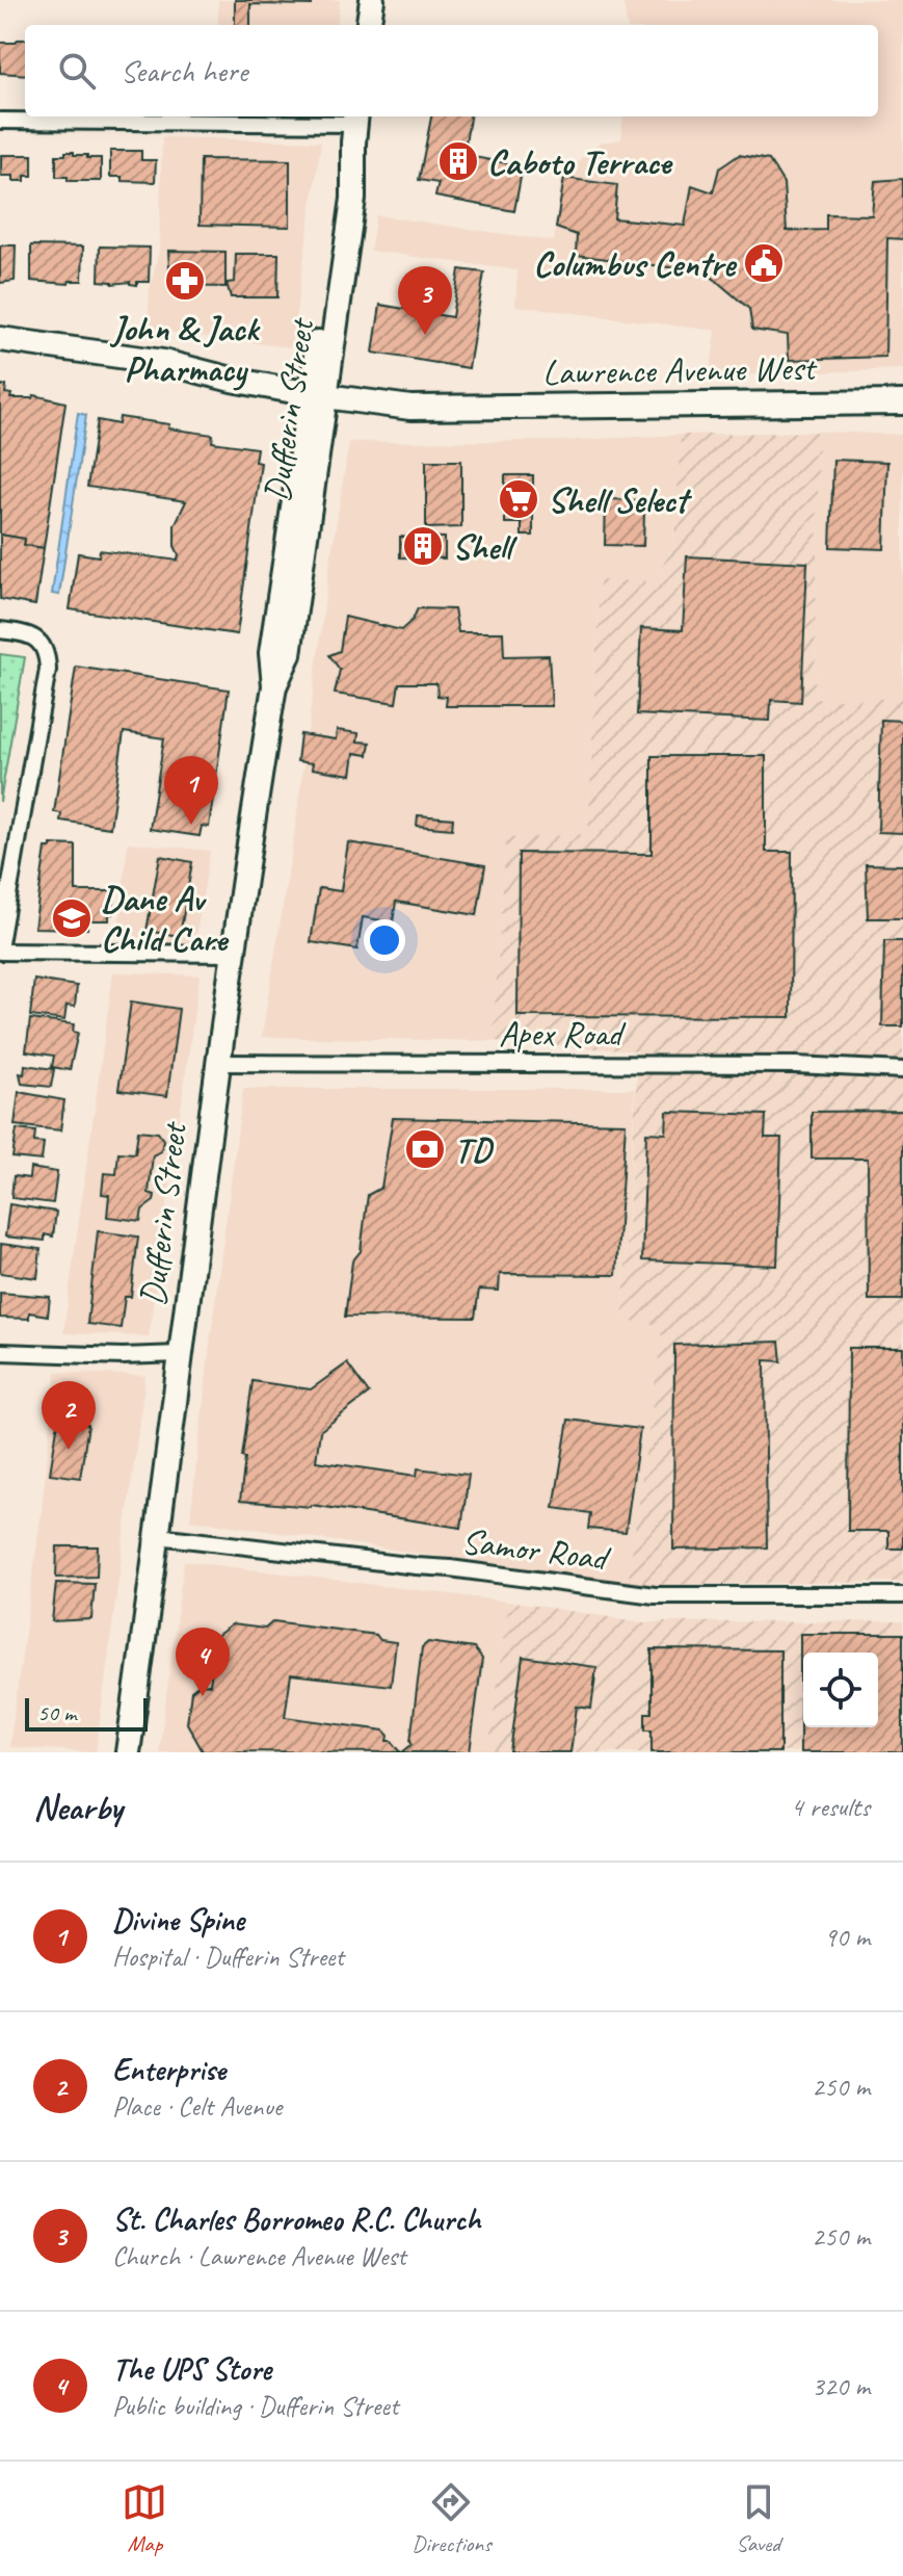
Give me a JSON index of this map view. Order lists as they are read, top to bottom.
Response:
{
  "streets": {
    "main road": ["Lawrence Avenue West", "Dufferin Street"],
    "street": ["Apex Road", "Samor Road"]
  },
  "crossings": [
    ["Lawrence Avenue West", "Dufferin Street"],
    ["Dufferin Street", "Apex Road"],
    ["Dufferin Street", "Samor Road"]
  ],
  "places": {
    "building": ["Caboto Terrace", "Shell"],
    "public building": ["Columbus Centre"],
    "pharmacy": ["John & Jack Pharmacy"],
    "supermarket": ["Shell Select"],
    "school or university": ["Dane Av Child Care"],
    "bank": ["TD"]
  },
  "scale_bar": "50 m",
  "page": {
    "search": "Search here",
    "pins": [
      "3",
      "1",
      "2",
      "4"
    ],
    "scale": "50 m",
    "heading": ["Nearby", "4 results"],
    "list": [
      {
        "mark": "1",
        "name": "Divine Spine",
        "note": "Hospital · Dufferin Street",
        "value": "90 m"
      },
      {
        "mark": "2",
        "name": "Enterprise",
        "note": "Place · Celt Avenue",
        "value": "250 m"
      },
      {
        "mark": "3",
        "name": "St. Charles Borromeo R.C. Church",
        "note": "Church · Lawrence Avenue West",
        "value": "250 m"
      },
      {
        "mark": "4",
        "name": "The UPS Store",
        "note": "Public building · Dufferin Street",
        "value": "320 m"
      }
    ],
    "nav": ["Map", "Directions", "Saved"]
  }
}
